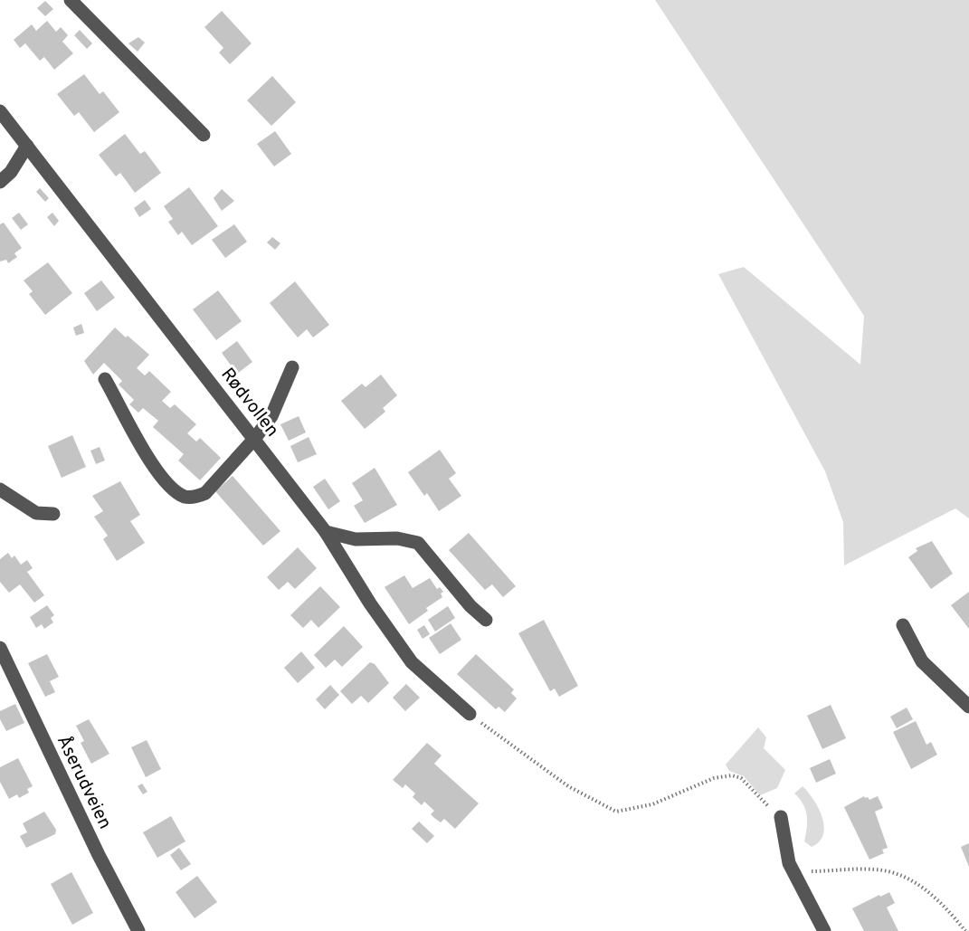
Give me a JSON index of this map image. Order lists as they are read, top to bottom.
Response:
{
  "streets": {
    "street": ["Rødvollen", "Åserudveien"]
  }
}
